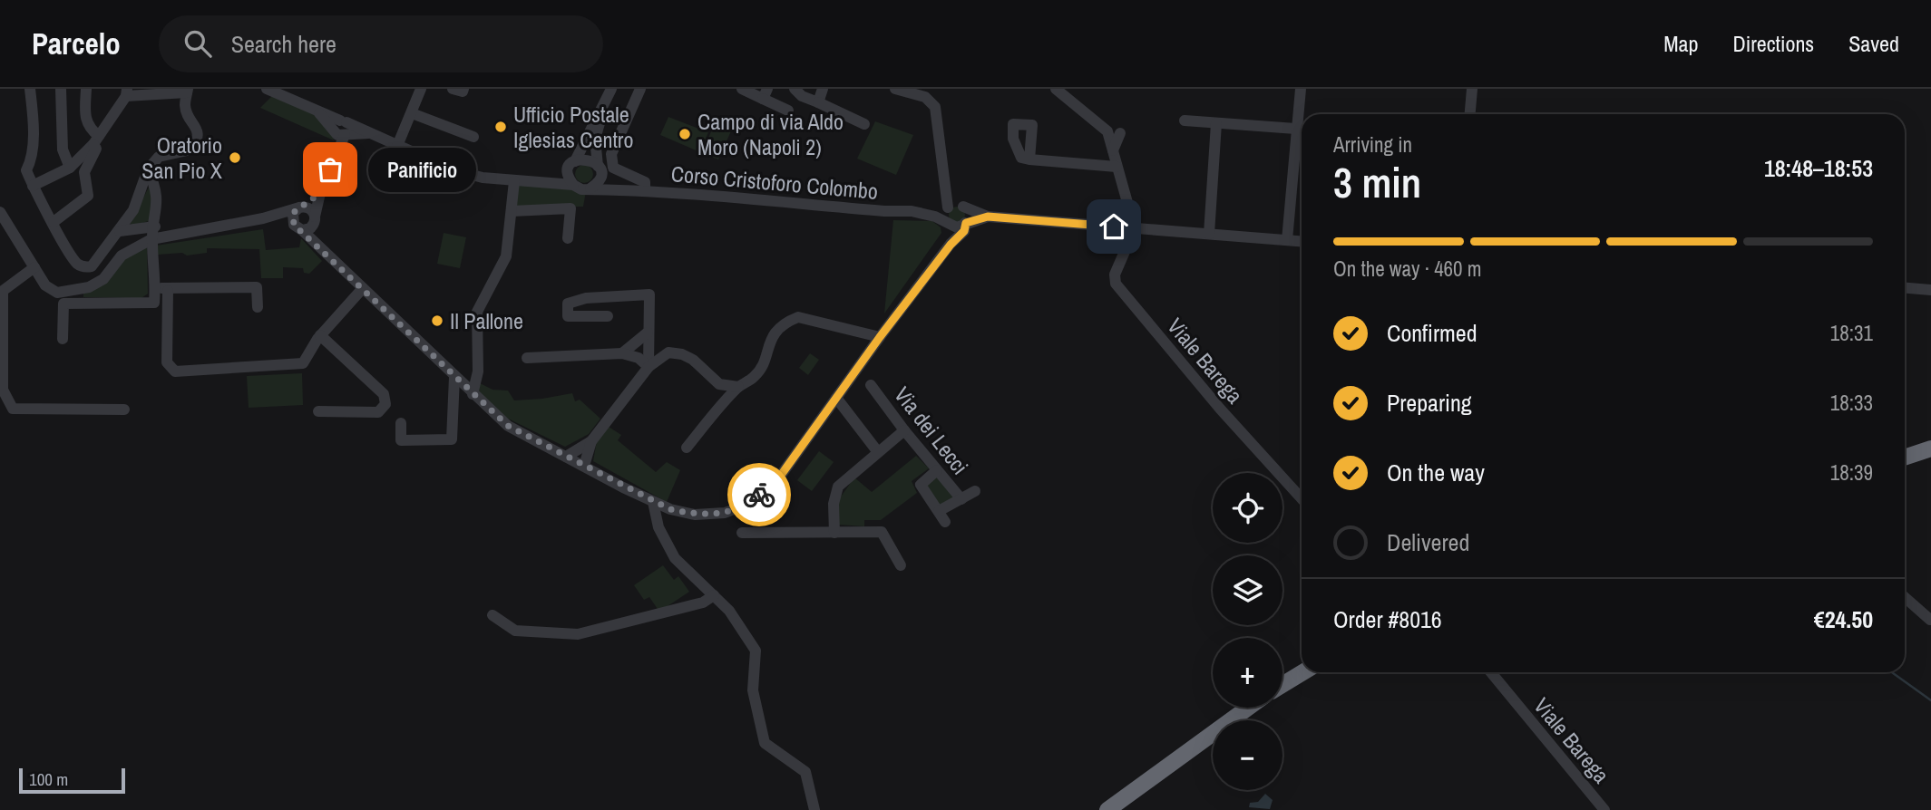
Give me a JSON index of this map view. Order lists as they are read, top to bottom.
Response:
{
  "streets": {
    "street": ["Corso Cristoforo Colombo", "Viale Barega", "Via dei Lecci"]
  },
  "crossings": [
    ["Corso Cristoforo Colombo", "Viale Barega"]
  ],
  "places": [
    "Ufficio Postale Iglesias Centro",
    "Campo di via Aldo Moro (Napoli 2)",
    "Oratorio San Pio X",
    "Panificio",
    "Il Pallone"
  ],
  "scale_bar": "100 m",
  "page": {
    "header": "Parcelo",
    "search": "Search here",
    "nav": ["Map", "Directions", "Saved"],
    "heading": ["3 min", "Arriving in", "18:48–18:53"],
    "panel": ["Order #8016", "€24.50"],
    "bubble": "Panificio",
    "bar": "On the way · 460 m",
    "list": [
      ["Confirmed", "18:31"],
      ["Preparing", "18:33"],
      ["On the way", "18:39"],
      "Delivered"
    ],
    "map_buttons": ["+", "−"],
    "scale": "100 m"
  }
}
